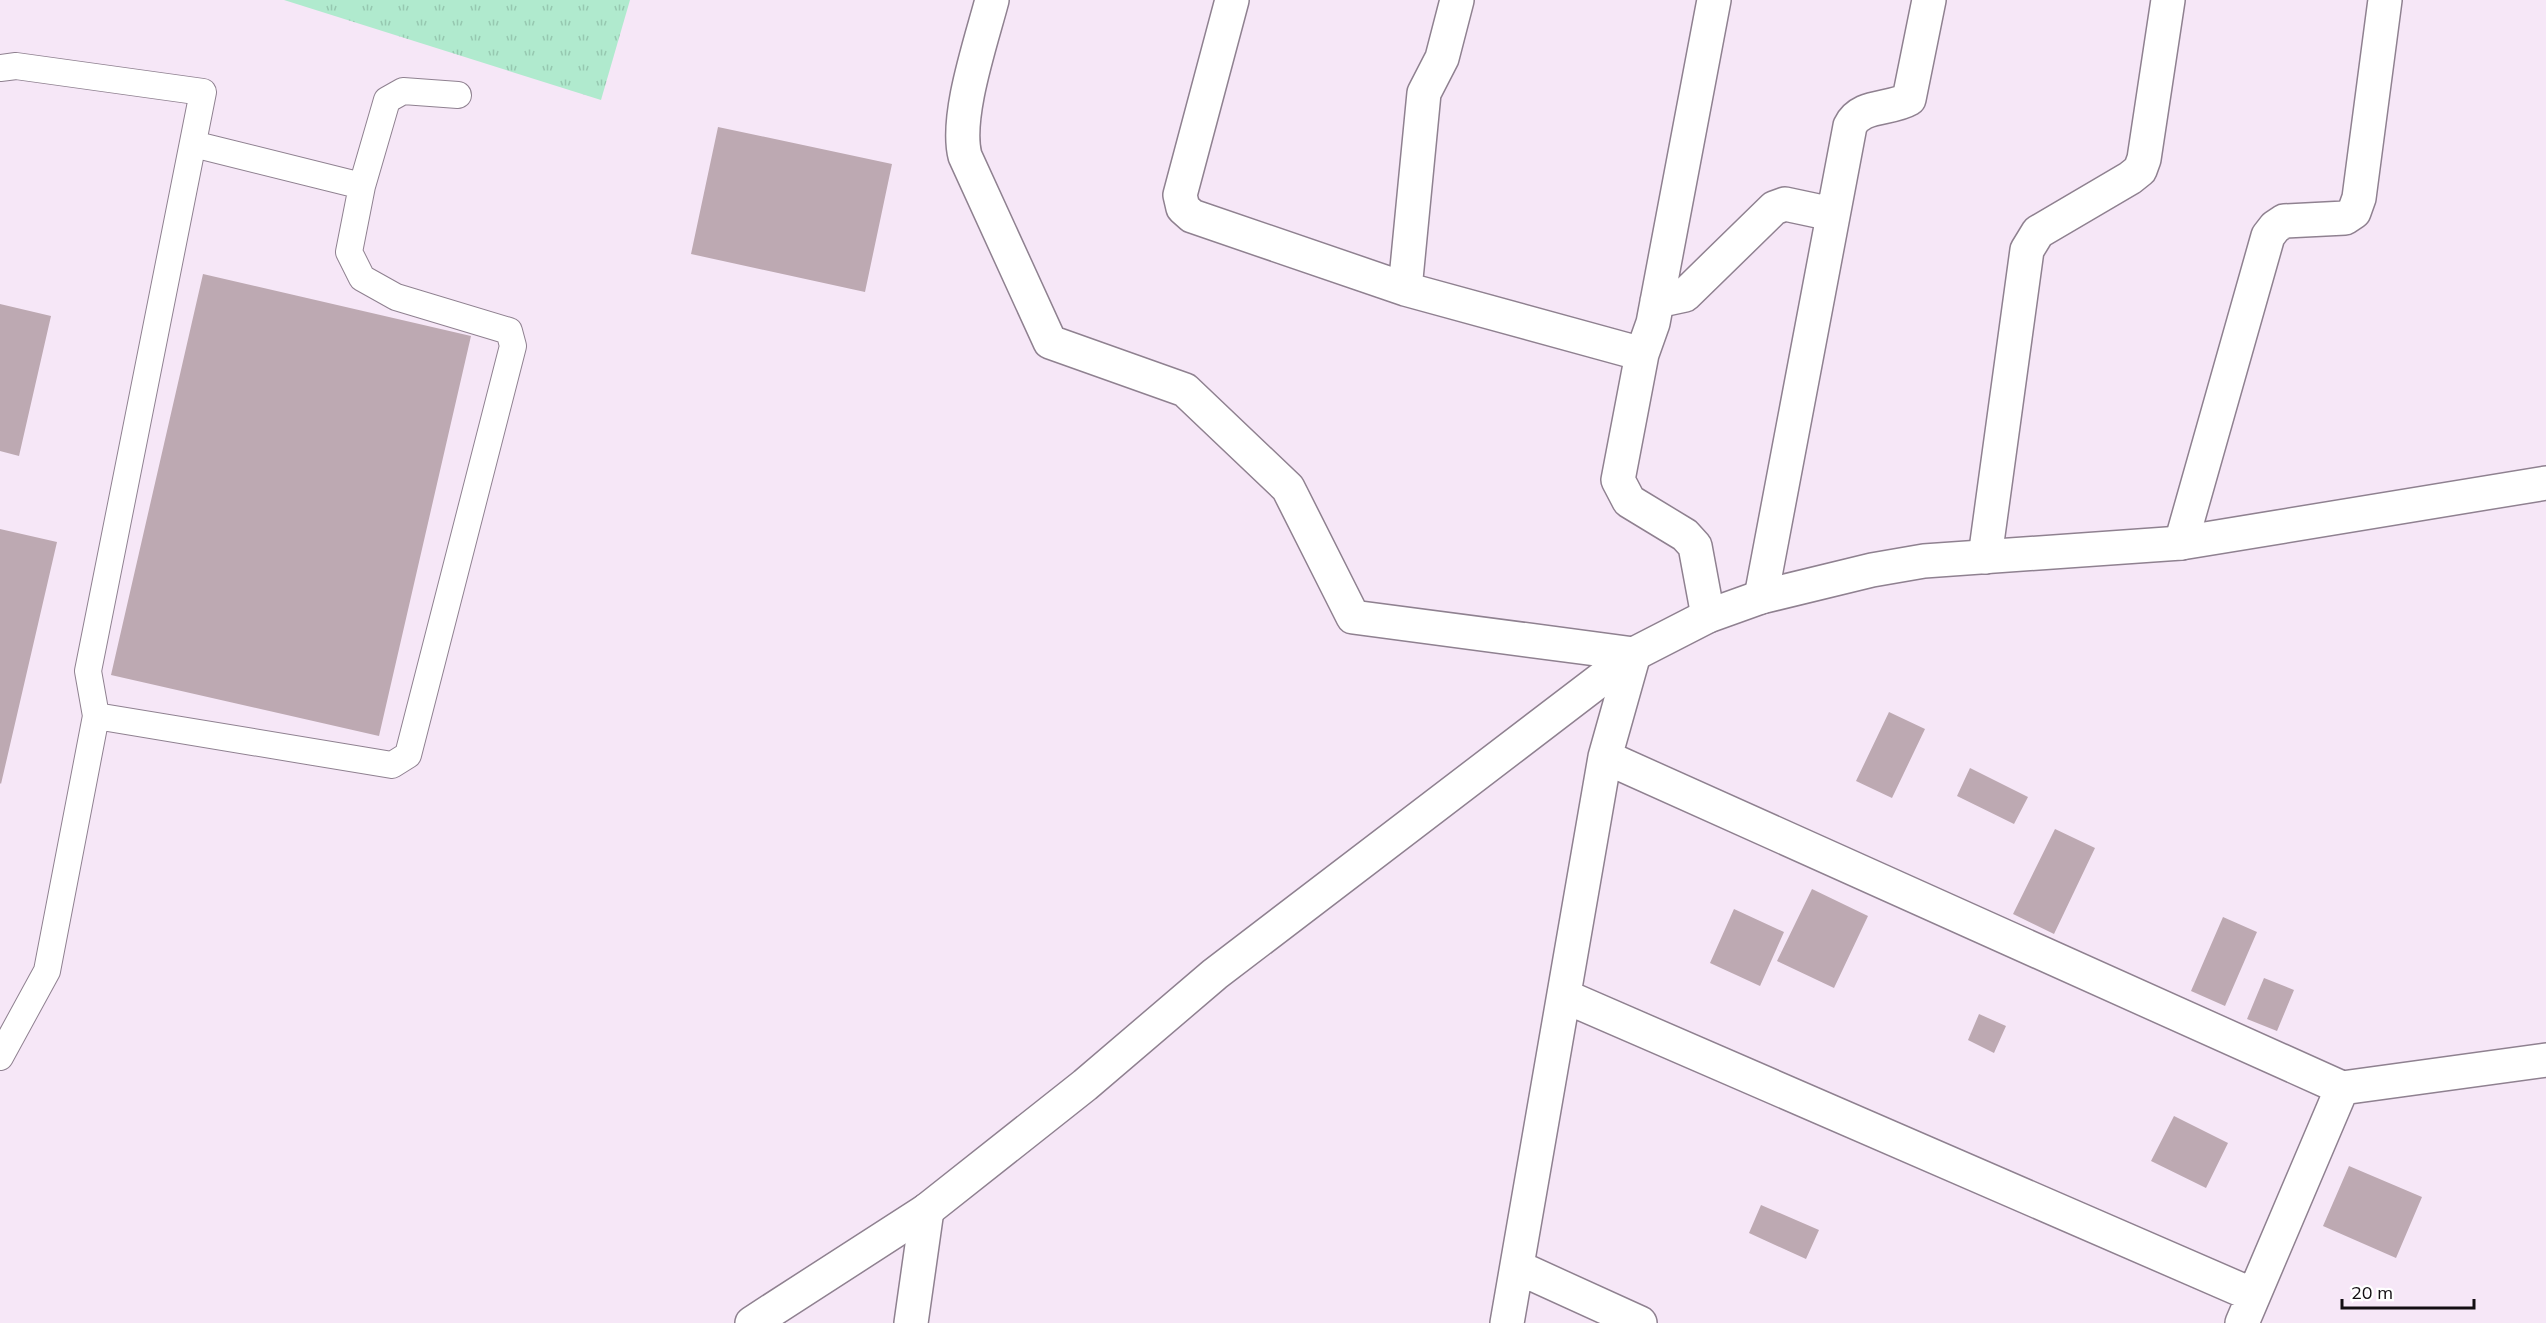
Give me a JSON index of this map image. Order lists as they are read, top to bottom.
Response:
{
  "scale_bar": "20 m"
}
